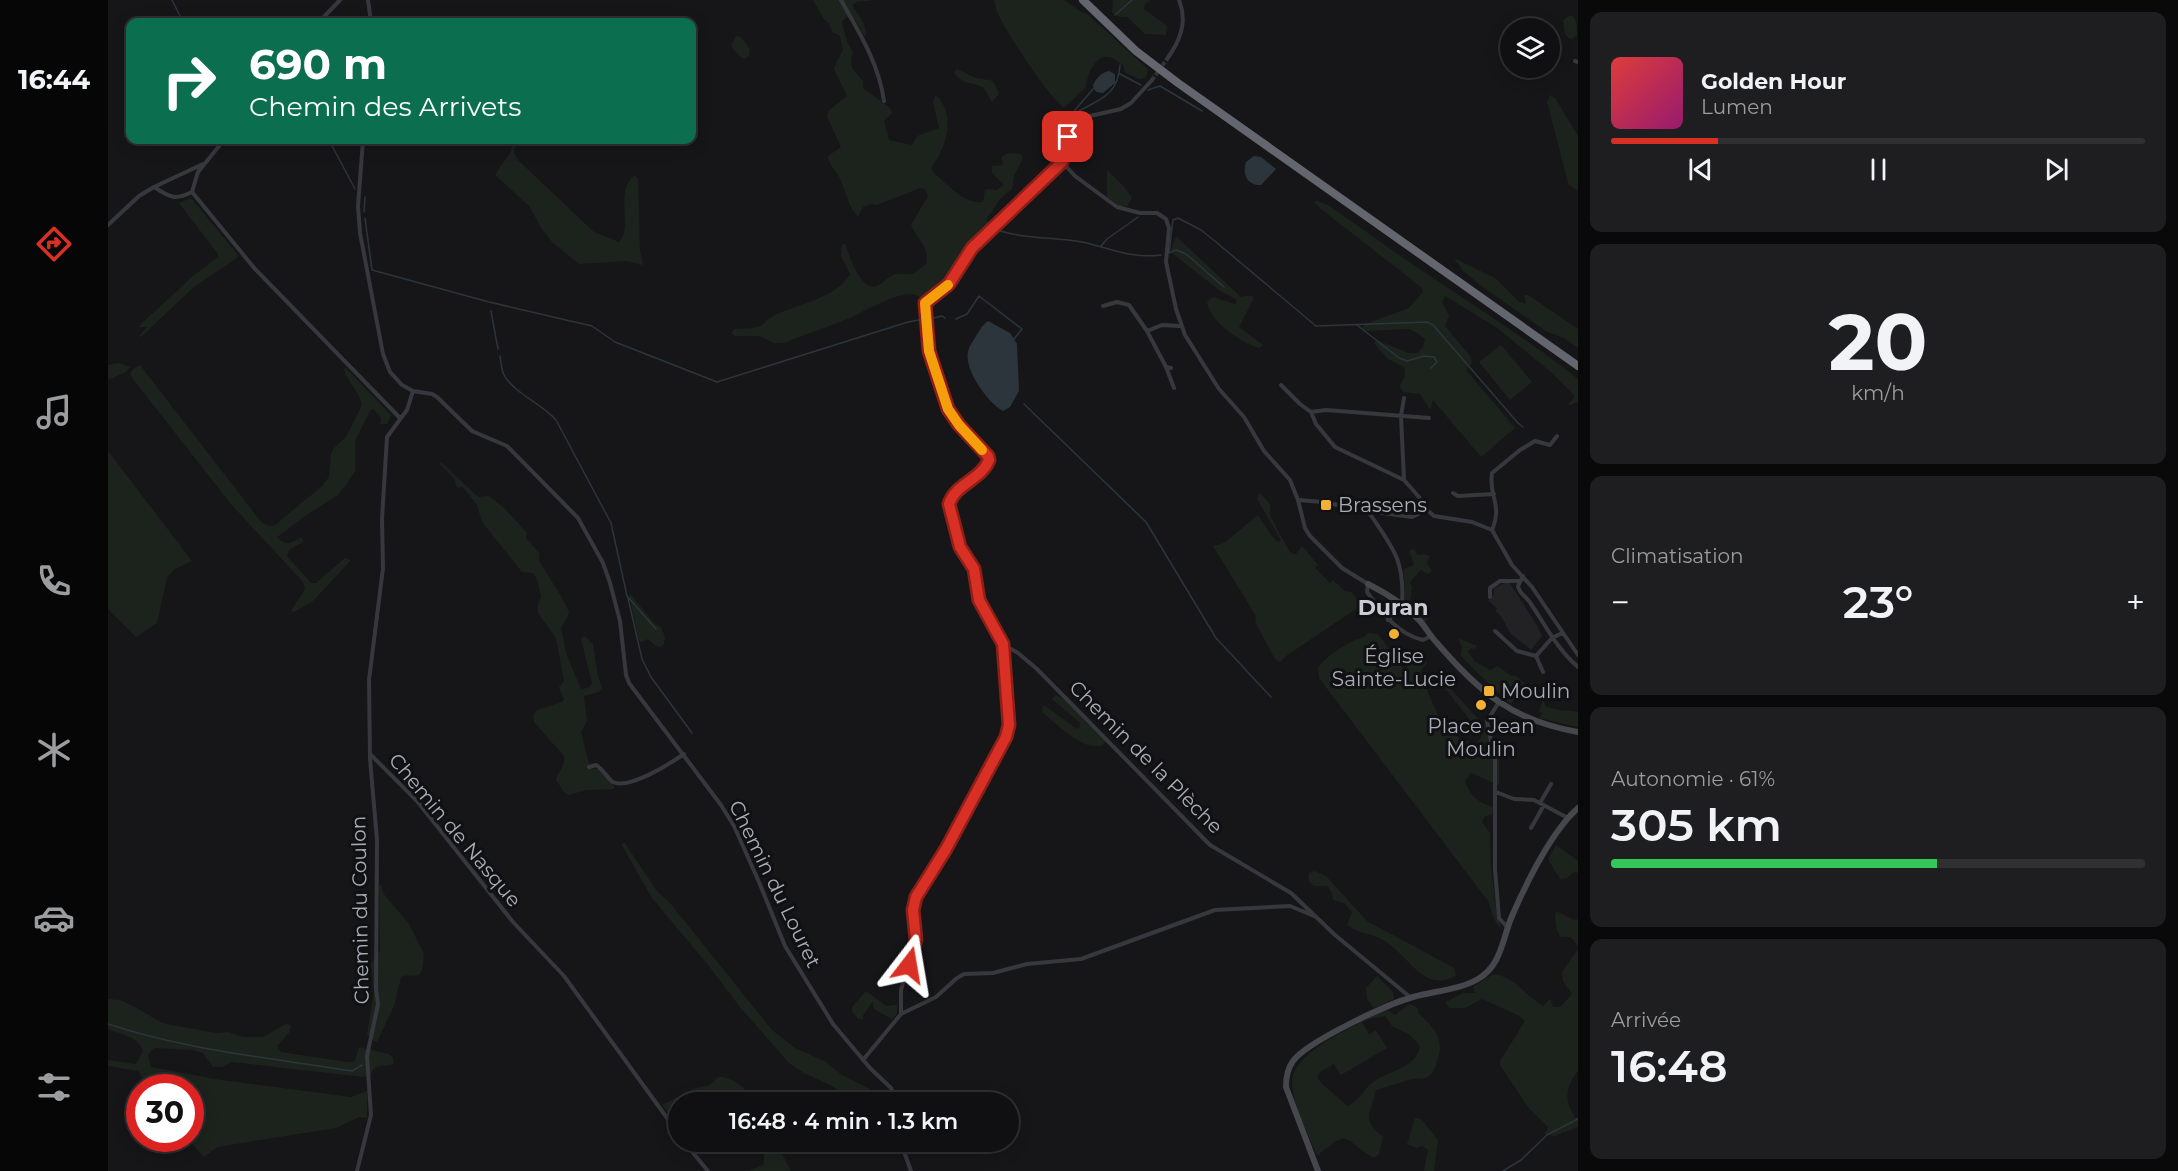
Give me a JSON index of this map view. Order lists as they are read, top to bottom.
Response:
{
  "streets": {
    "street": [
      "Chemin de la Plèche",
      "Chemin de Nasque",
      "Chemin du Louret",
      "Chemin du Coulon"
    ]
  },
  "crossings": [
    ["Chemin de Nasque", "Chemin du Louret"],
    ["Chemin de Nasque", "Chemin du Coulon"]
  ],
  "districts": ["Duran"],
  "places": {
    "transit": ["Brassens", "Moulin"],
    "other": ["Église Sainte-Lucie", "Place Jean Moulin"]
  },
  "page": {
    "tabs": "16:44",
    "turn": ["690 m", "Chemin des Arrivets"],
    "song": ["Golden Hour", "Lumen"],
    "tile": [
      ["20", "km/h"],
      "Climatisation",
      ["Autonomie · 61%", "305 km"],
      ["Arrivée", "16:48"]
    ],
    "heat": ["−", "23°", "+"],
    "limit": "30",
    "trip": "16:48 · 4 min · 1.3 km"
  }
}
